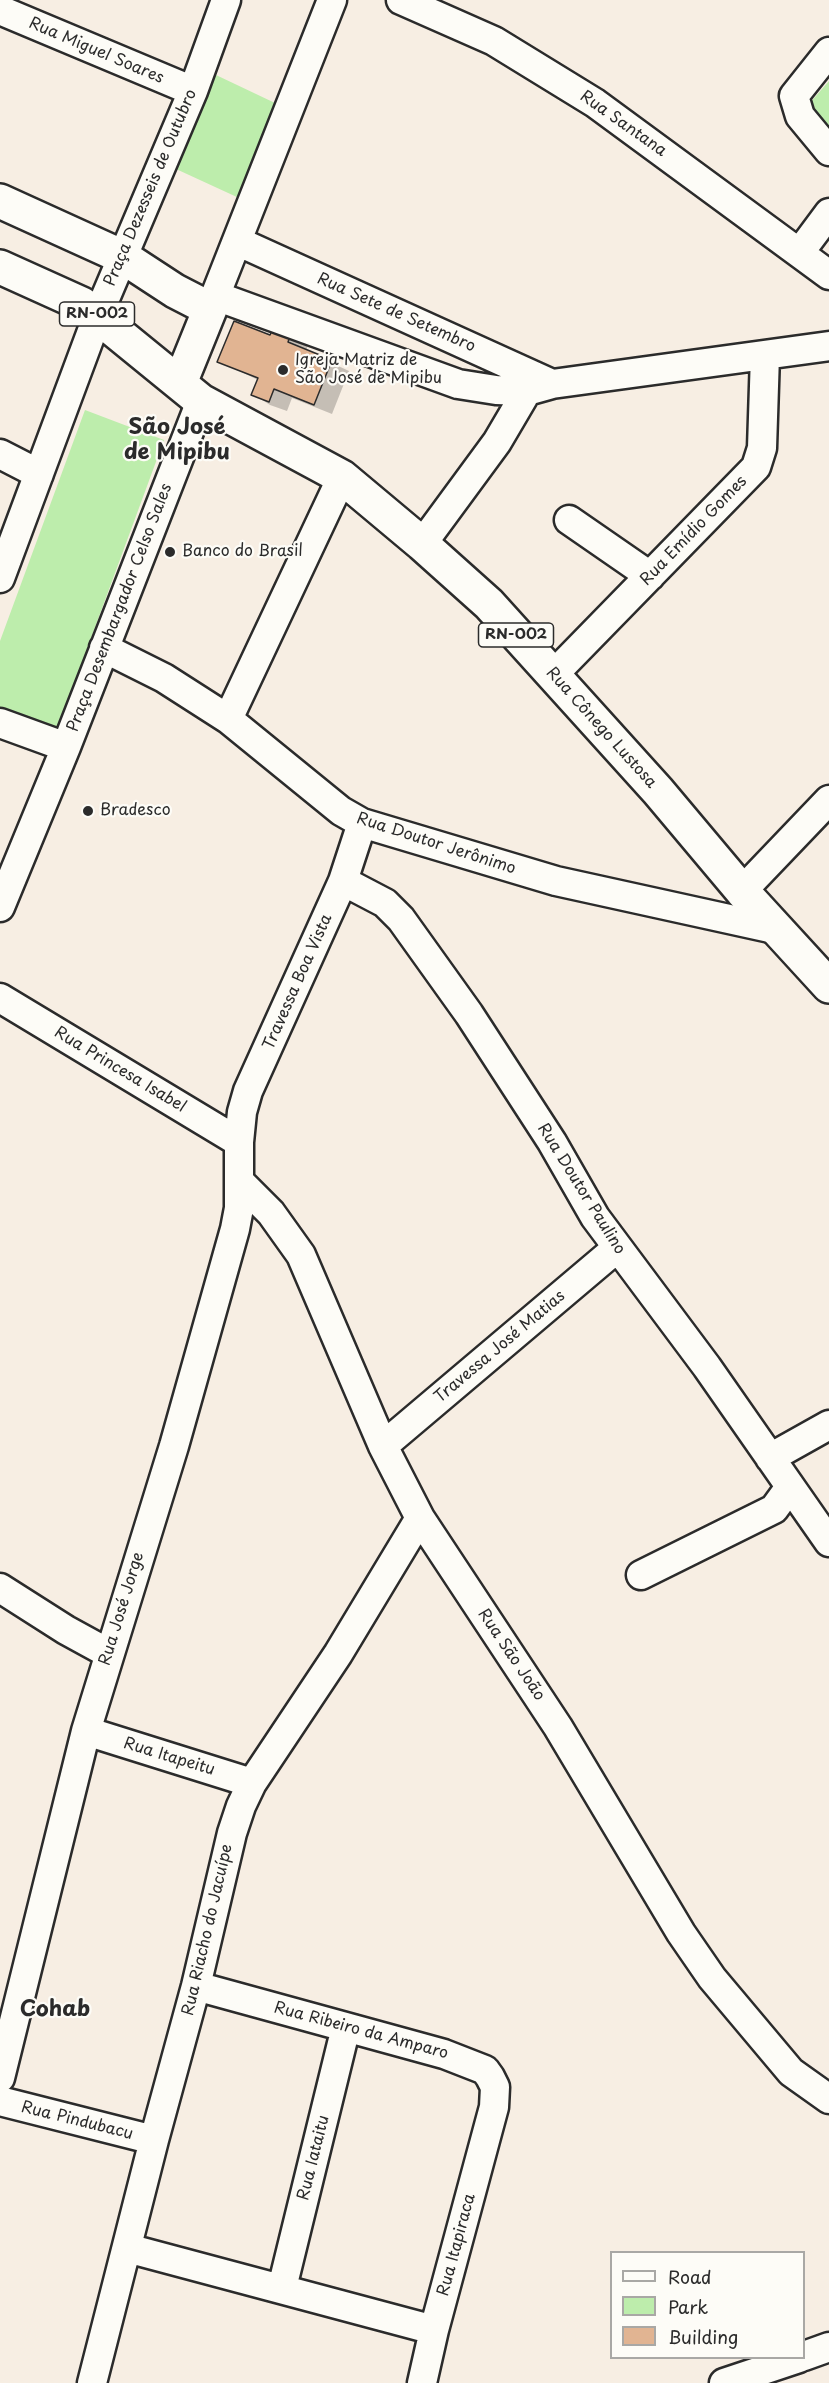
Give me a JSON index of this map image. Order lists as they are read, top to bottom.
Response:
{
  "streets": {
    "main road": ["RN-002", "Rua Cônego Lustosa"],
    "street": [
      "Rua Miguel Soares",
      "Rua Santana",
      "Praça Dezesseis de Outubro",
      "Rua Sete de Setembro",
      "Rua Emídio Gomes",
      "Praça Desembargador Celso Sales",
      "Rua Doutor Jerônimo",
      "Travessa Boa Vista",
      "Rua Princesa Isabel",
      "Rua Doutor Paulino",
      "Travessa José Matias",
      "Rua José Jorge",
      "Rua São João",
      "Rua Itapeitu",
      "Rua Riacho do Jacuípe",
      "Rua Ribeiro da Amparo",
      "Rua Pindubacu",
      "Rua Iataitu",
      "Rua Itapiraca"
    ]
  },
  "crossings": [
    ["Rua Miguel Soares", "Praça Dezesseis de Outubro"],
    ["Praça Dezesseis de Outubro", "RN-002"],
    ["RN-002", "Praça Desembargador Celso Sales"],
    ["RN-002", "Rua Cônego Lustosa"],
    ["RN-002", "Rua Doutor Jerônimo"],
    ["Rua Emídio Gomes", "Rua Cônego Lustosa"],
    ["Praça Desembargador Celso Sales", "Rua Cônego Lustosa"],
    ["Praça Desembargador Celso Sales", "Rua Doutor Jerônimo"],
    ["Rua Cônego Lustosa", "Rua Doutor Jerônimo"],
    ["Rua Doutor Jerônimo", "Travessa Boa Vista"],
    ["Travessa Boa Vista", "Rua Princesa Isabel"],
    ["Travessa Boa Vista", "Rua Doutor Paulino"],
    ["Travessa Boa Vista", "Rua José Jorge"],
    ["Rua Princesa Isabel", "Rua José Jorge"],
    ["Rua Doutor Paulino", "Travessa José Matias"],
    ["Travessa José Matias", "Rua São João"],
    ["Rua José Jorge", "Rua São João"],
    ["Rua José Jorge", "Rua Itapeitu"],
    ["Rua São João", "Rua Riacho do Jacuípe"],
    ["Rua Itapeitu", "Rua Riacho do Jacuípe"],
    ["Rua Riacho do Jacuípe", "Rua Ribeiro da Amparo"],
    ["Rua Riacho do Jacuípe", "Rua Pindubacu"],
    ["Rua Ribeiro da Amparo", "Rua Iataitu"],
    ["Rua Ribeiro da Amparo", "Rua Itapiraca"]
  ],
  "districts": ["São José de Mipibu", "Cohab"],
  "places": ["Igreja Matriz de São José de Mipibu", "Banco do Brasil", "Bradesco"],
  "legend": ["Road", "Park", "Building"]
}
